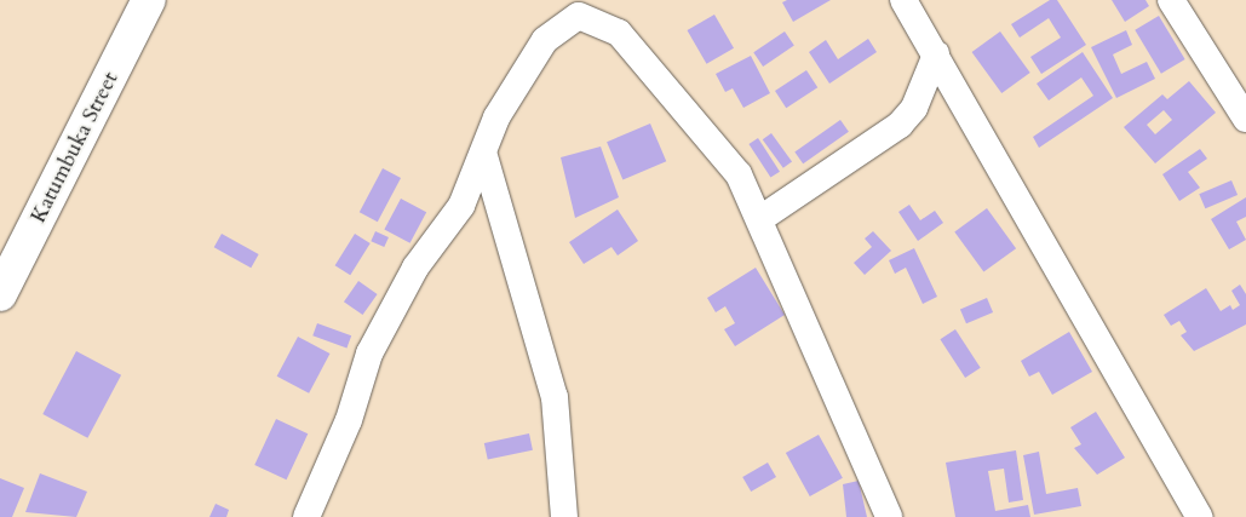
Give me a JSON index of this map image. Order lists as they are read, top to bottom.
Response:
{
  "streets": {
    "main road": ["Katumbuka Street"]
  }
}
